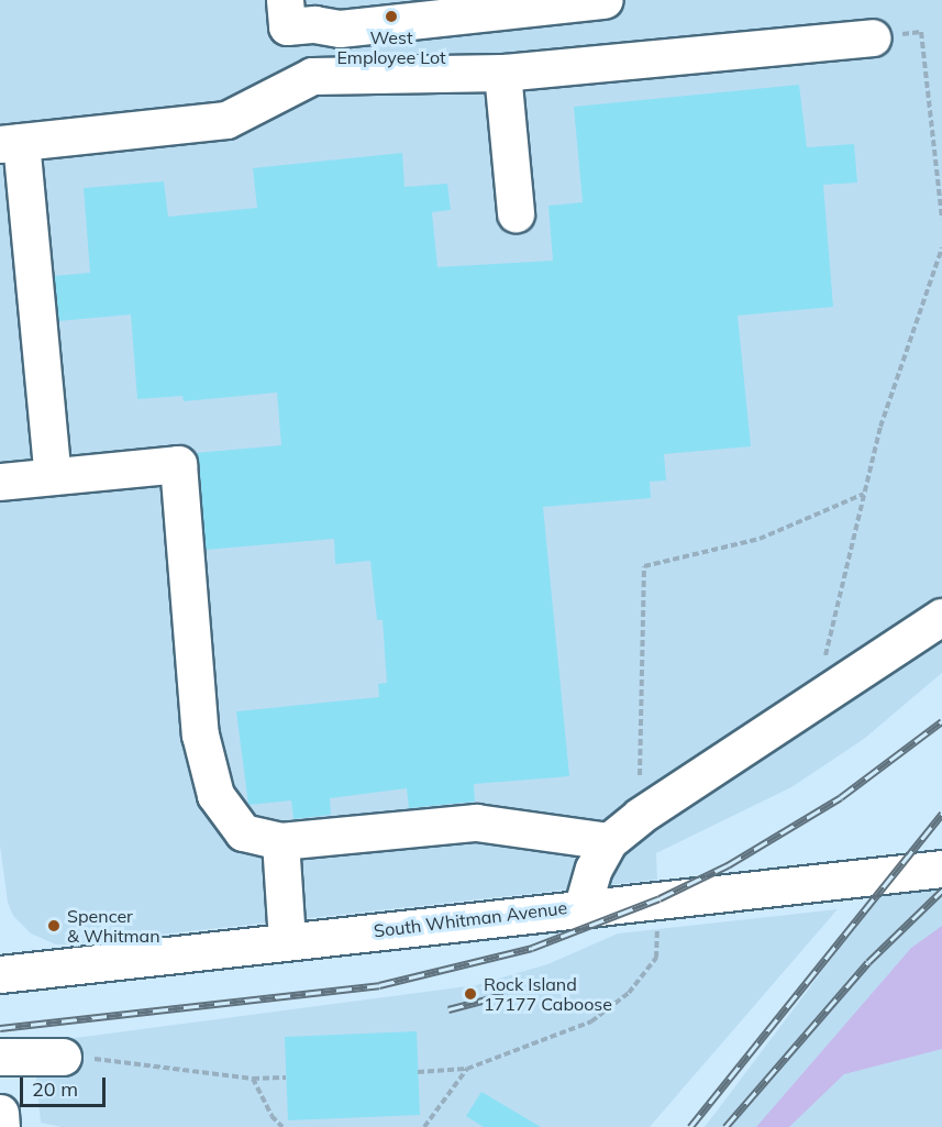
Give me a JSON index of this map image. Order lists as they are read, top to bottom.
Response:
{
  "streets": {
    "street": ["South Whitman Avenue"]
  },
  "places": ["West Employee Lot", "Spencer & Whitman", "Rock Island 17177 Caboose"],
  "scale_bar": "20 m"
}
